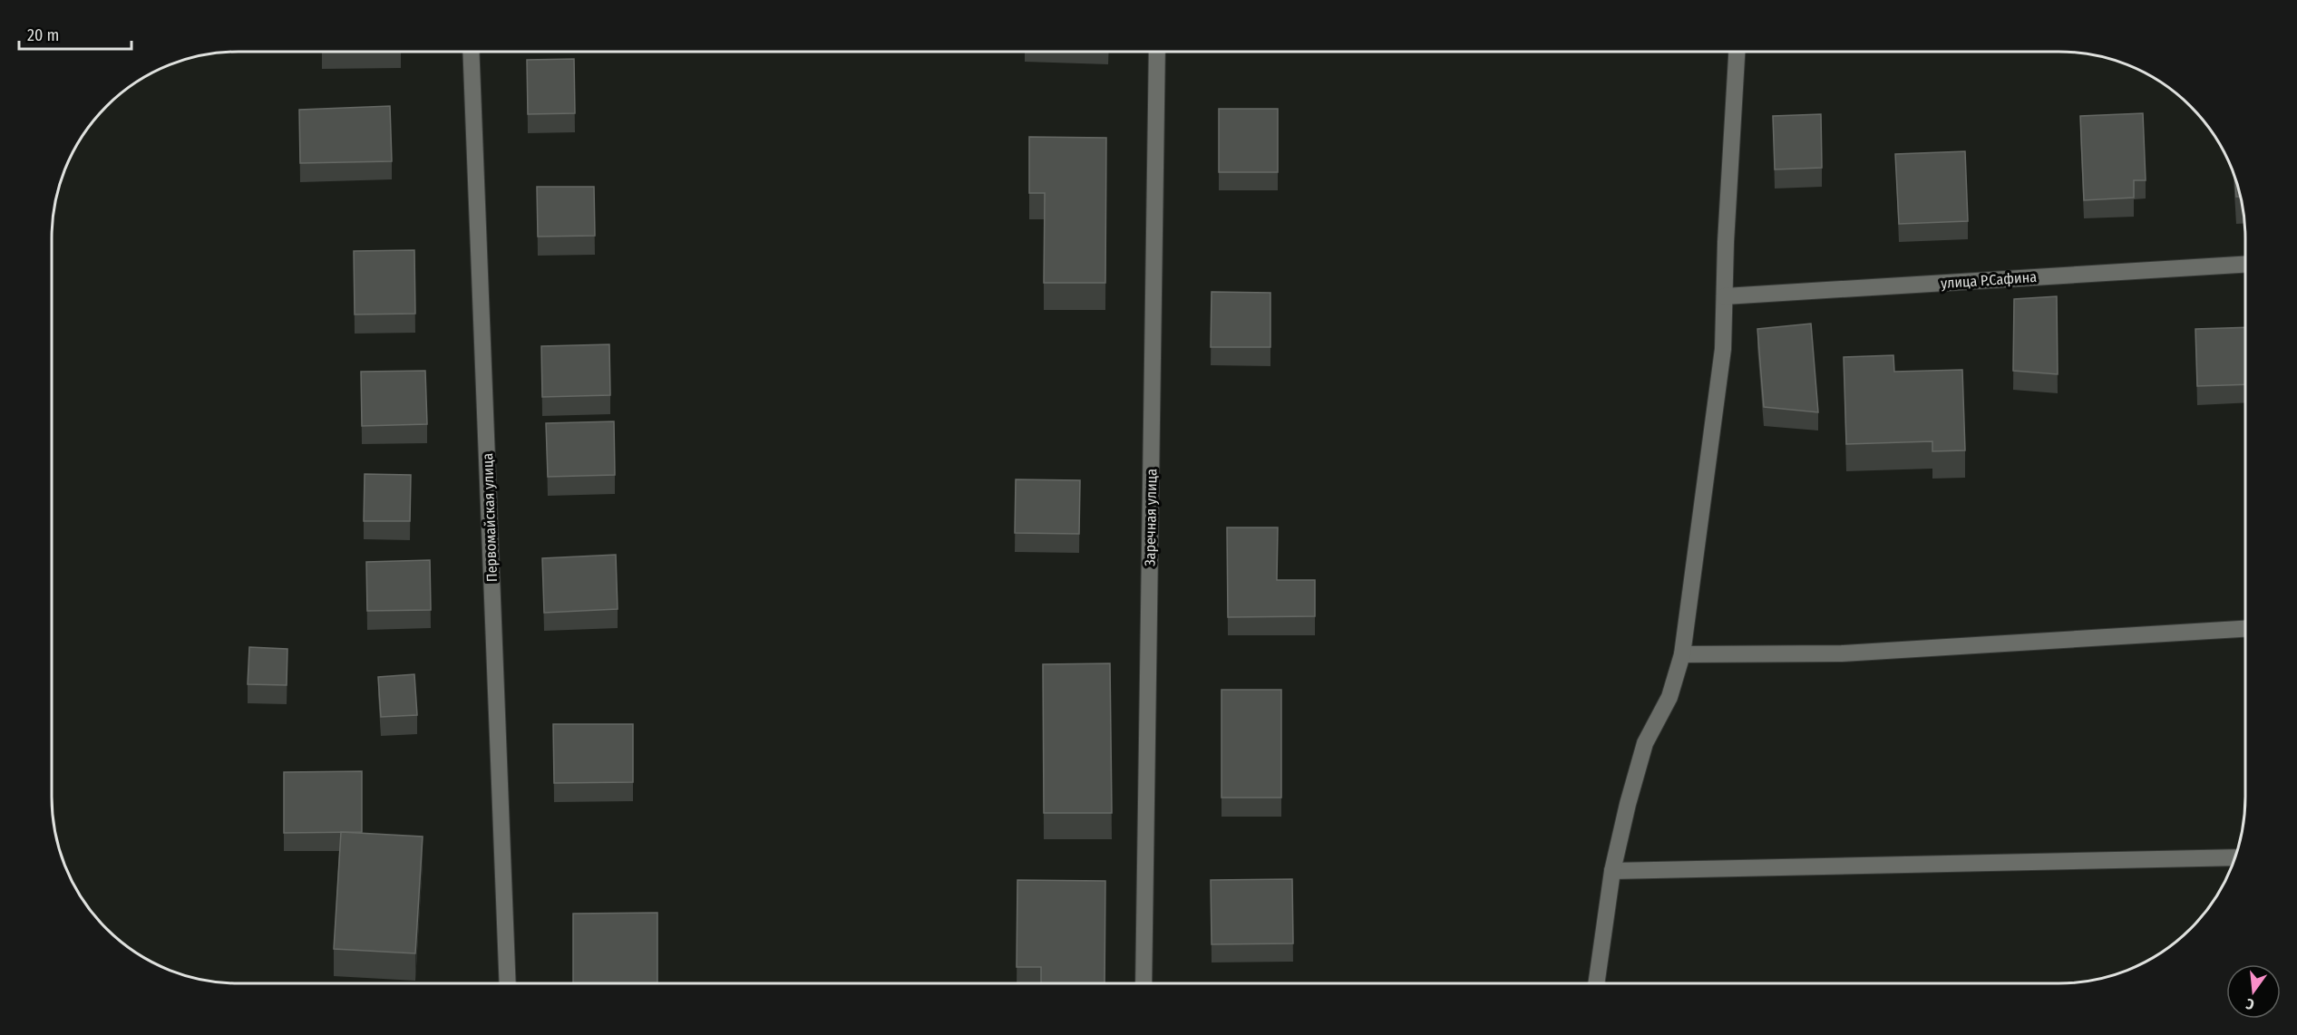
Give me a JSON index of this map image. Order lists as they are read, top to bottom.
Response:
{
  "streets": {
    "street": ["улица Р.Сафина", "Первомайская улица", "Заречная улица"]
  },
  "scale_bar": "20 m",
  "north": "bottom"
}
